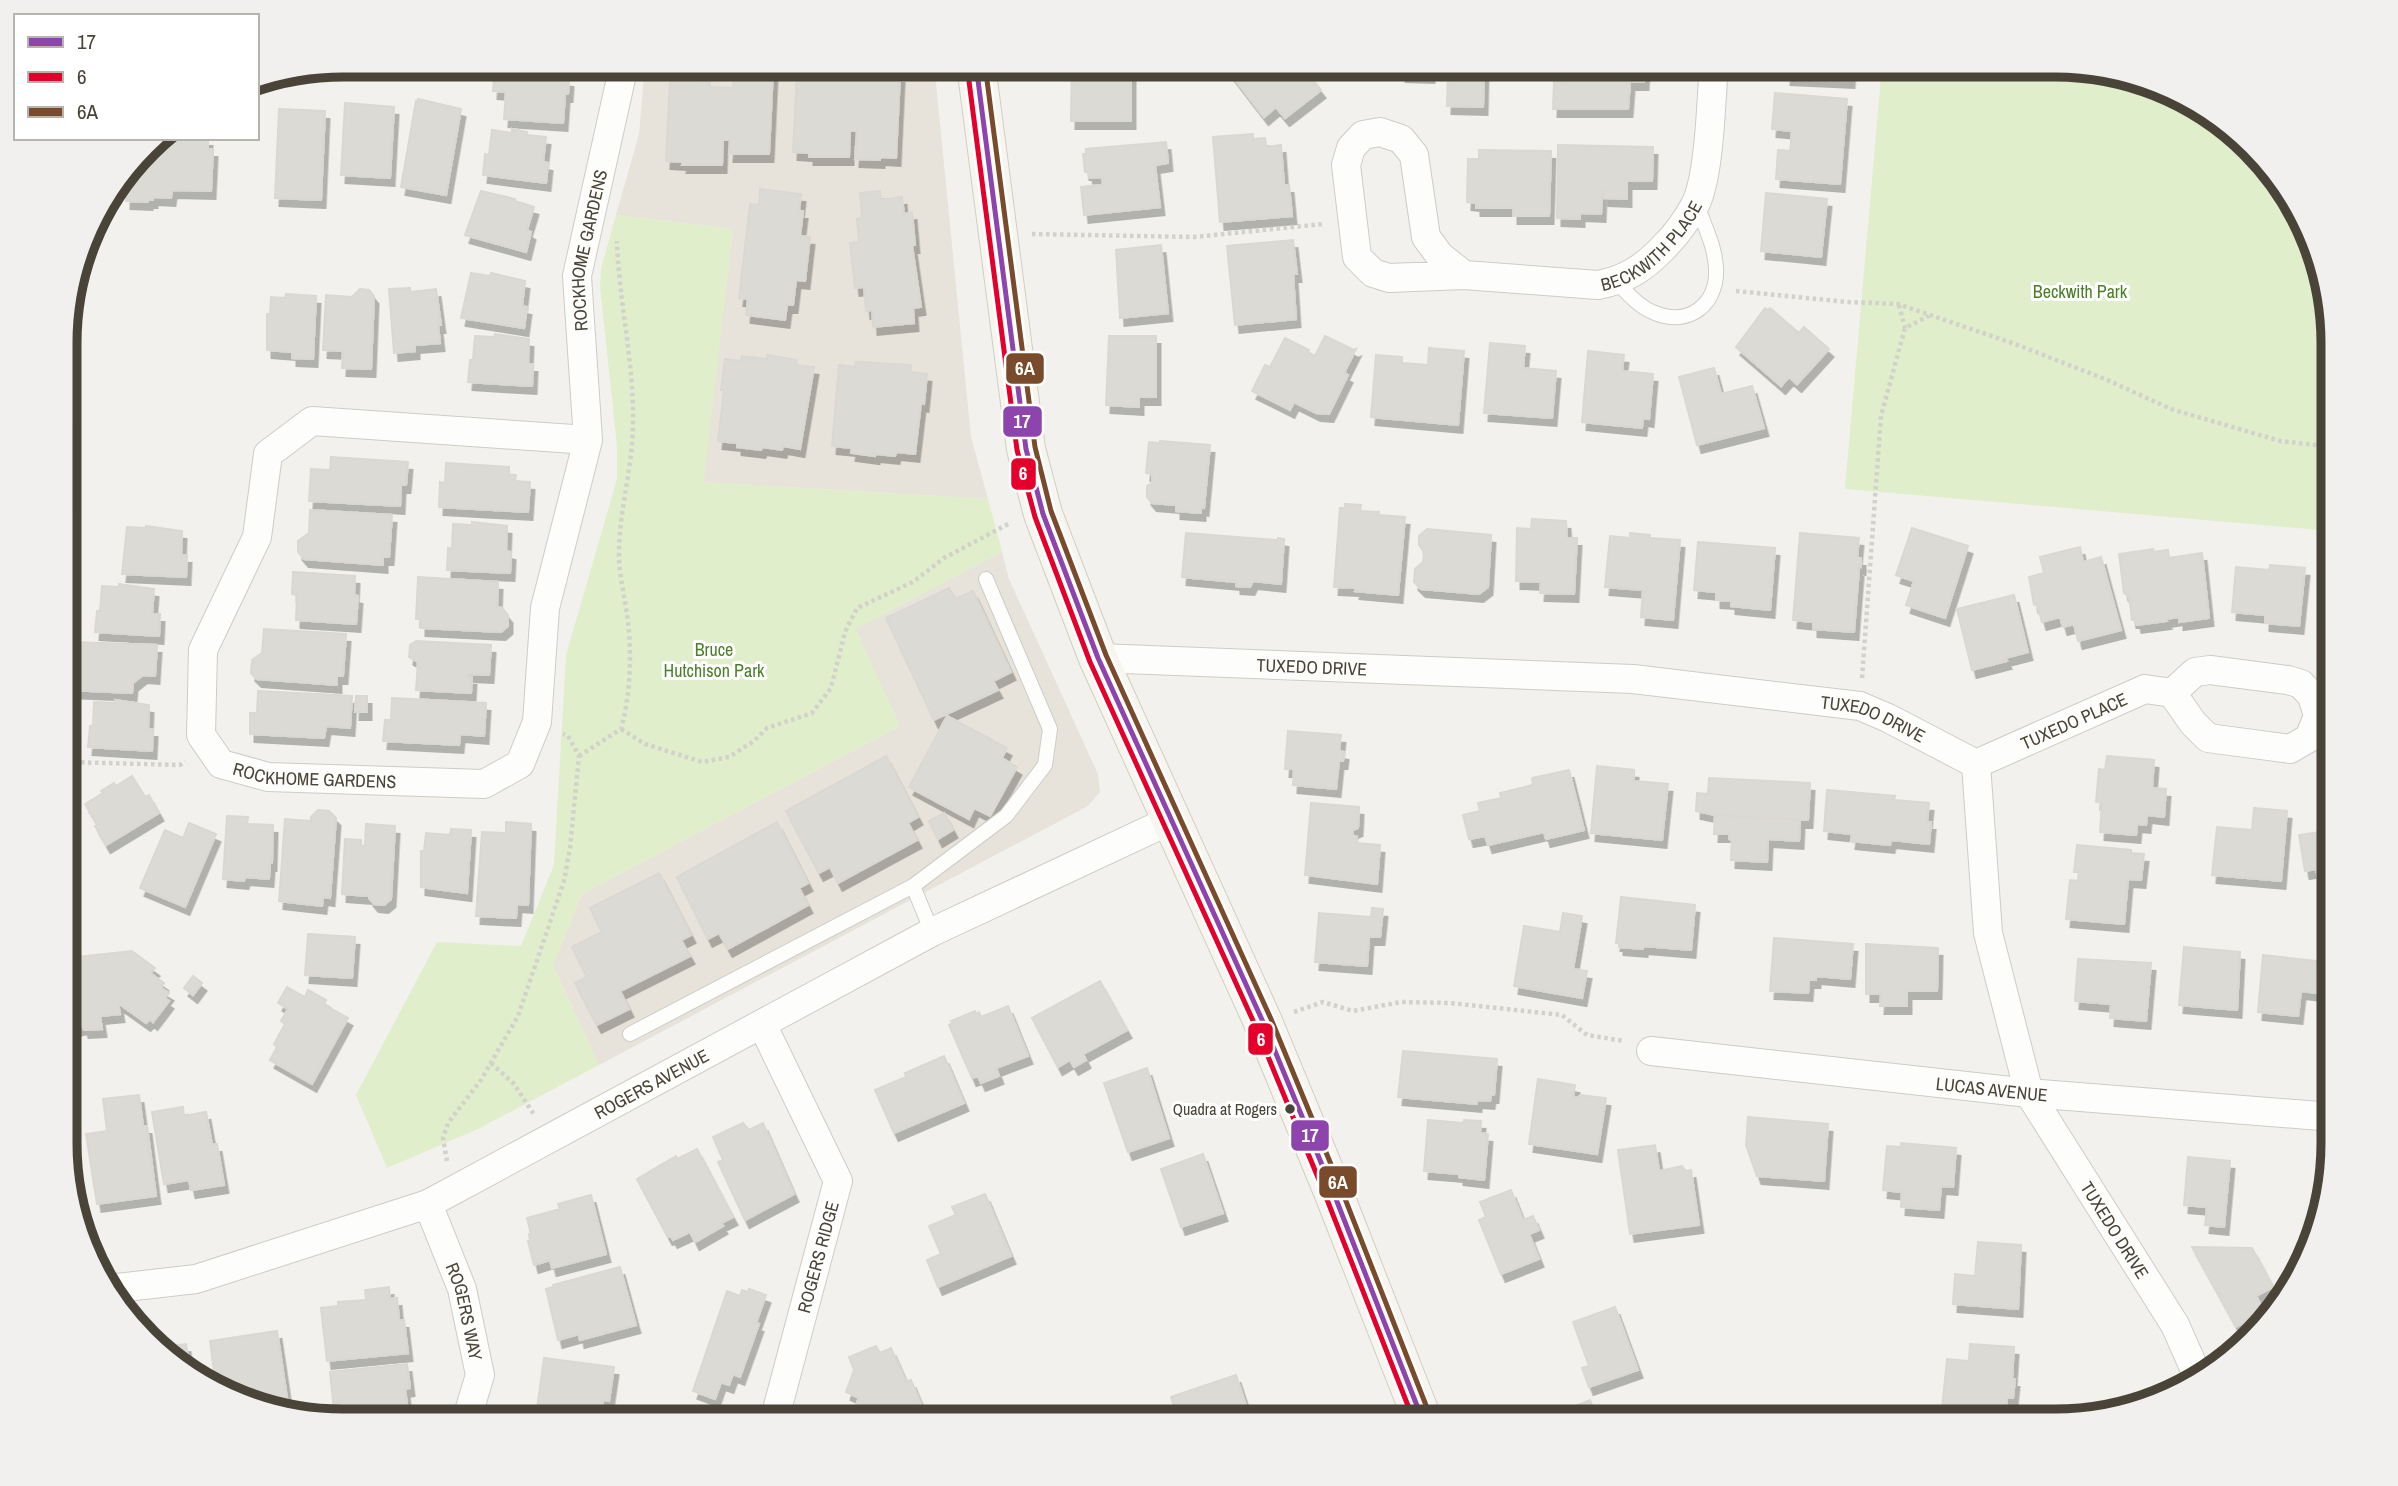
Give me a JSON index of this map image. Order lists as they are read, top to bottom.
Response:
{
  "streets": {
    "street": [
      "BECKWITH PLACE",
      "ROCKHOME GARDENS",
      "TUXEDO DRIVE",
      "TUXEDO PLACE",
      "ROGERS AVENUE",
      "LUCAS AVENUE",
      "ROGERS RIDGE",
      "ROGERS WAY"
    ]
  },
  "crossings": [
    ["TUXEDO DRIVE", "TUXEDO PLACE"],
    ["TUXEDO DRIVE", "LUCAS AVENUE"],
    ["ROGERS AVENUE", "ROGERS RIDGE"],
    ["ROGERS AVENUE", "ROGERS WAY"]
  ],
  "parks": ["Beckwith Park", "Bruce Hutchison Park"],
  "places": ["Quadra at Rogers"],
  "lines": ["transit line 17", "transit line 6", "transit line 6A"],
  "legend": ["17", "6", "6A"]
}
